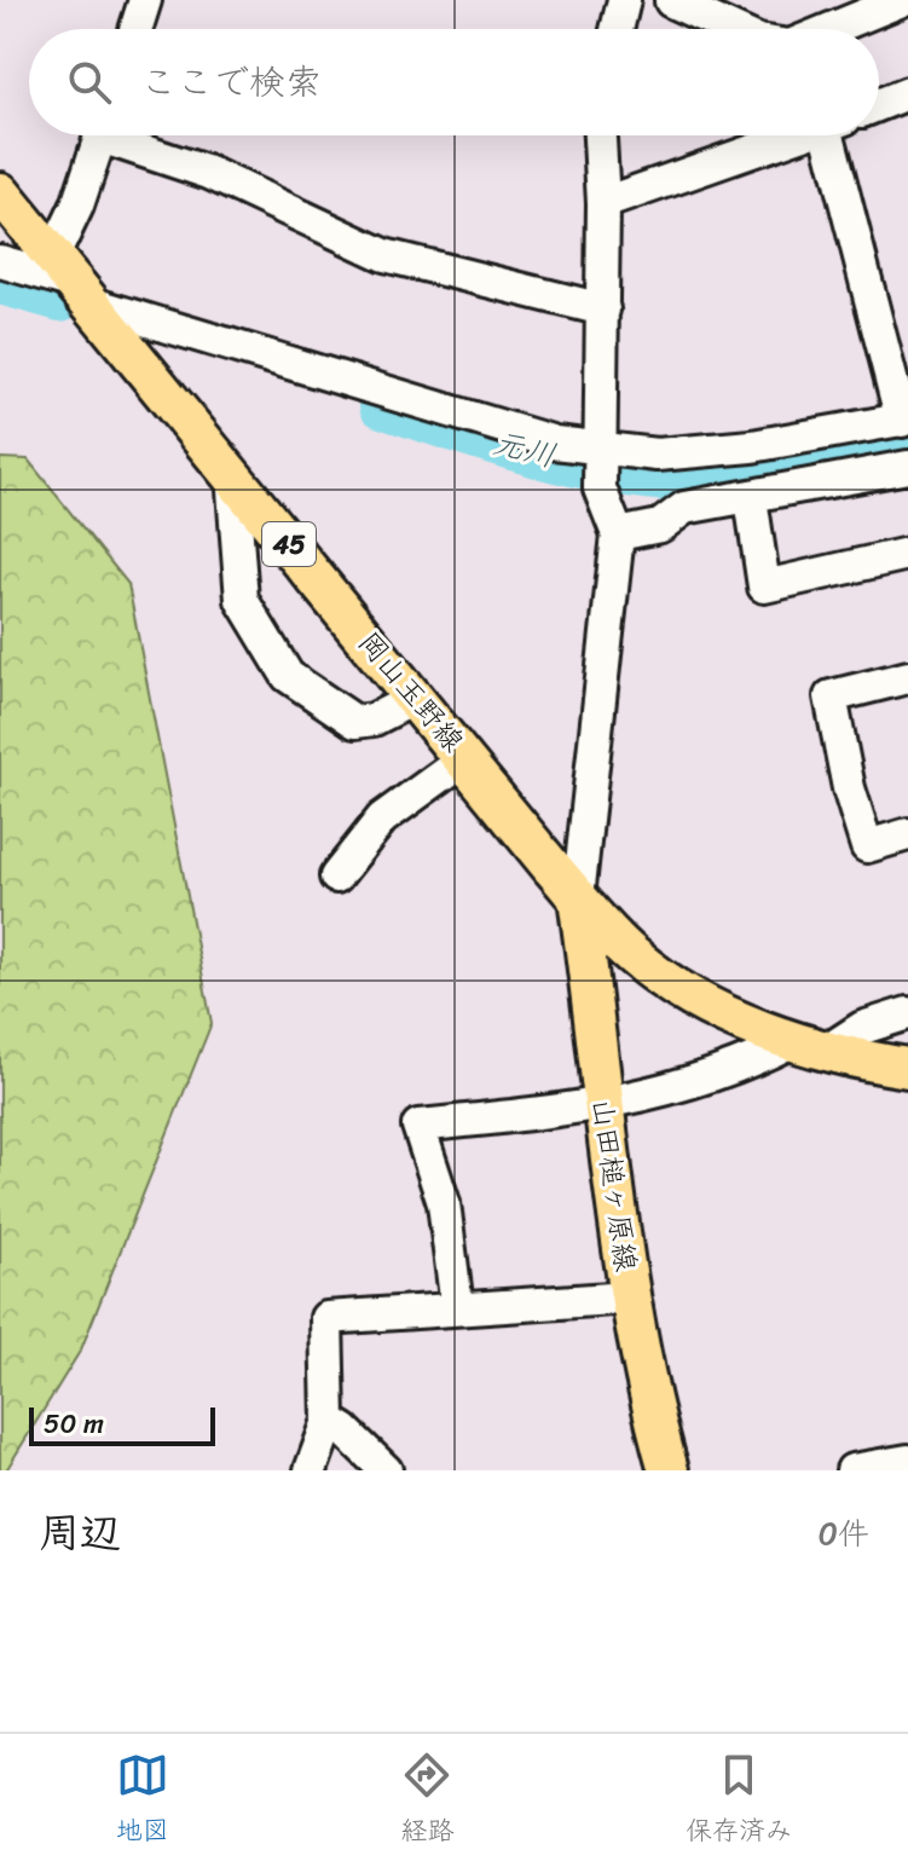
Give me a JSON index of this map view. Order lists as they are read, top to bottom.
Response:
{
  "streets": {
    "main road": ["45", "岡山玉野線", "山田槌ヶ原線"]
  },
  "crossings": [
    ["岡山玉野線", "山田槌ヶ原線"]
  ],
  "water": ["元川"],
  "scale_bar": "50 m",
  "page": {
    "search": "ここで検索",
    "scale": "50 m",
    "heading": ["周辺", "0件"],
    "nav": ["地図", "経路", "保存済み"]
  }
}
